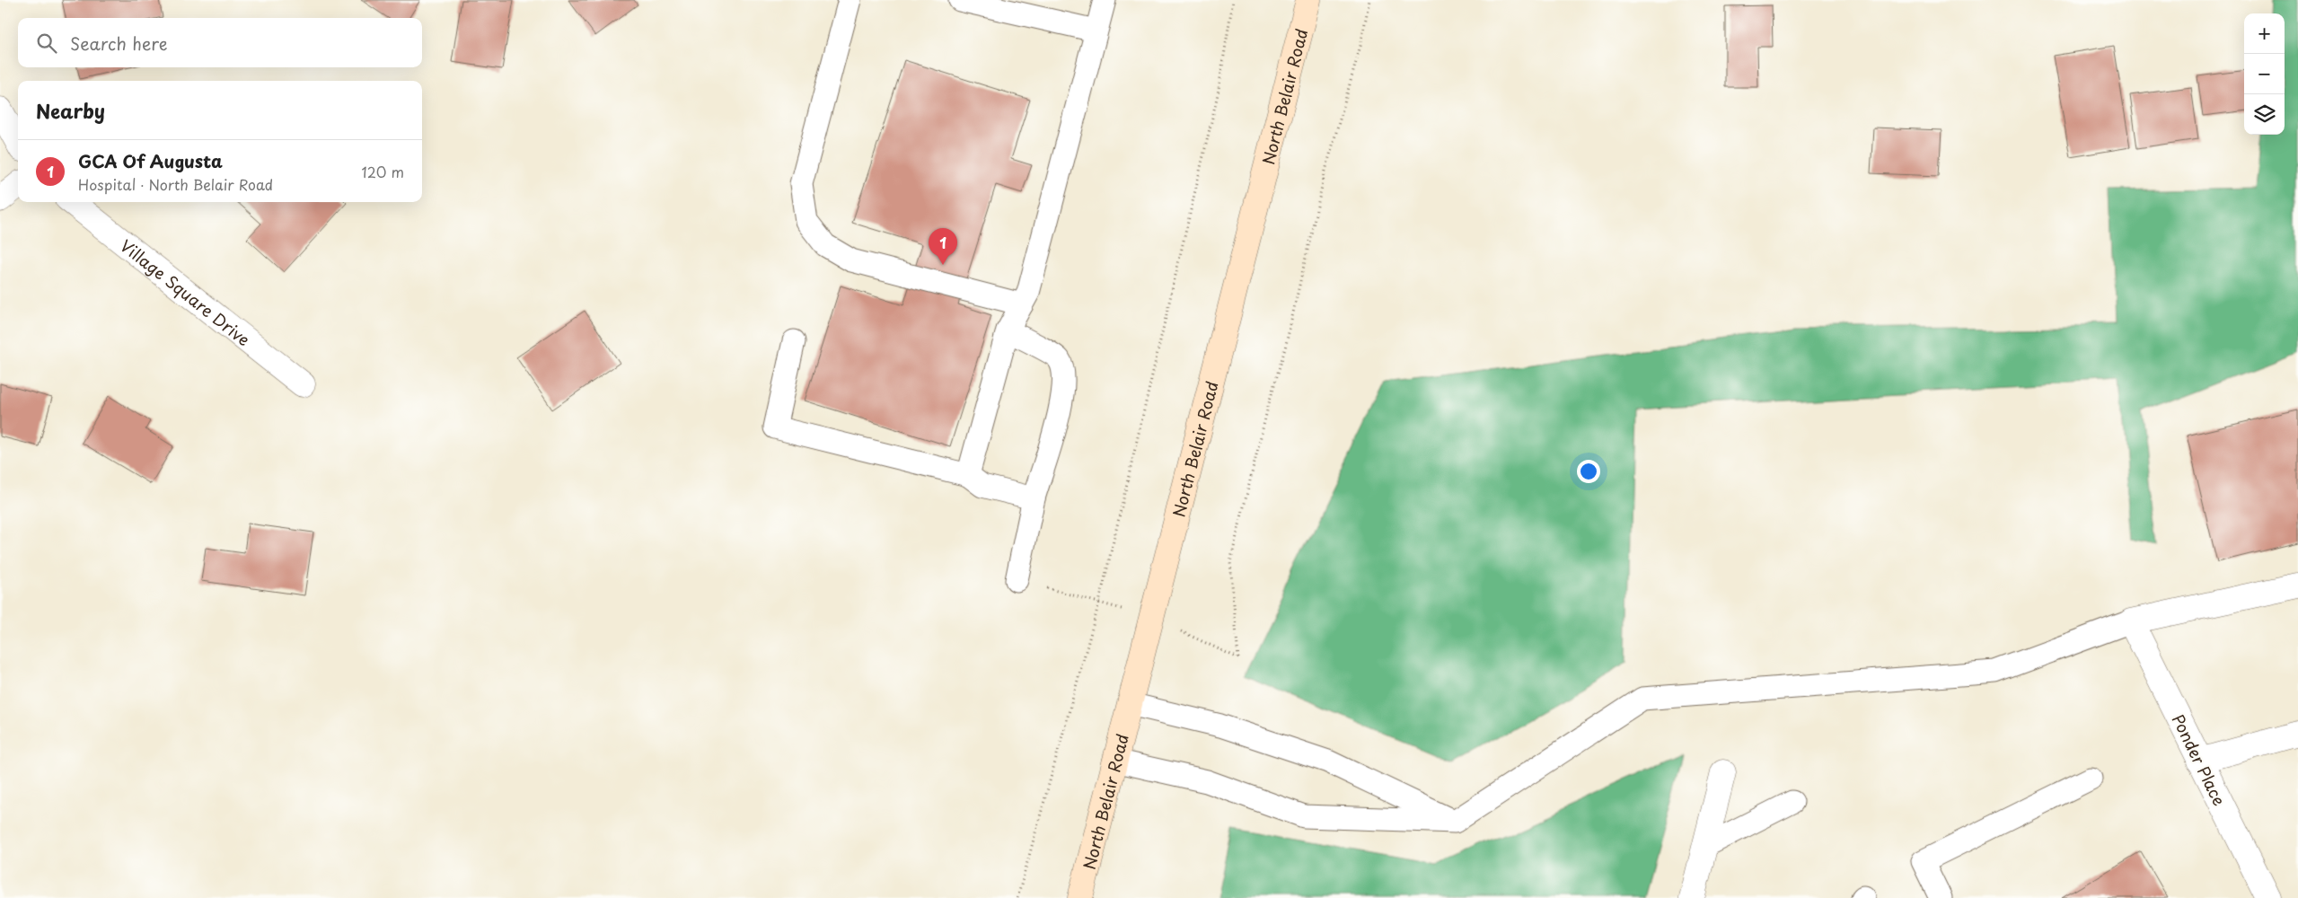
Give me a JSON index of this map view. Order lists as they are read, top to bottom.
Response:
{
  "streets": {
    "main road": ["North Belair Road"],
    "street": ["Village Square Drive", "Ponder Place"]
  },
  "page": {
    "map_buttons": ["+", "−"],
    "search": "Search here",
    "heading": "Nearby",
    "list": [
      {
        "mark": "1",
        "name": "GCA Of Augusta",
        "note": "Hospital · North Belair Road",
        "value": "120 m"
      }
    ],
    "pins": "1"
  }
}
